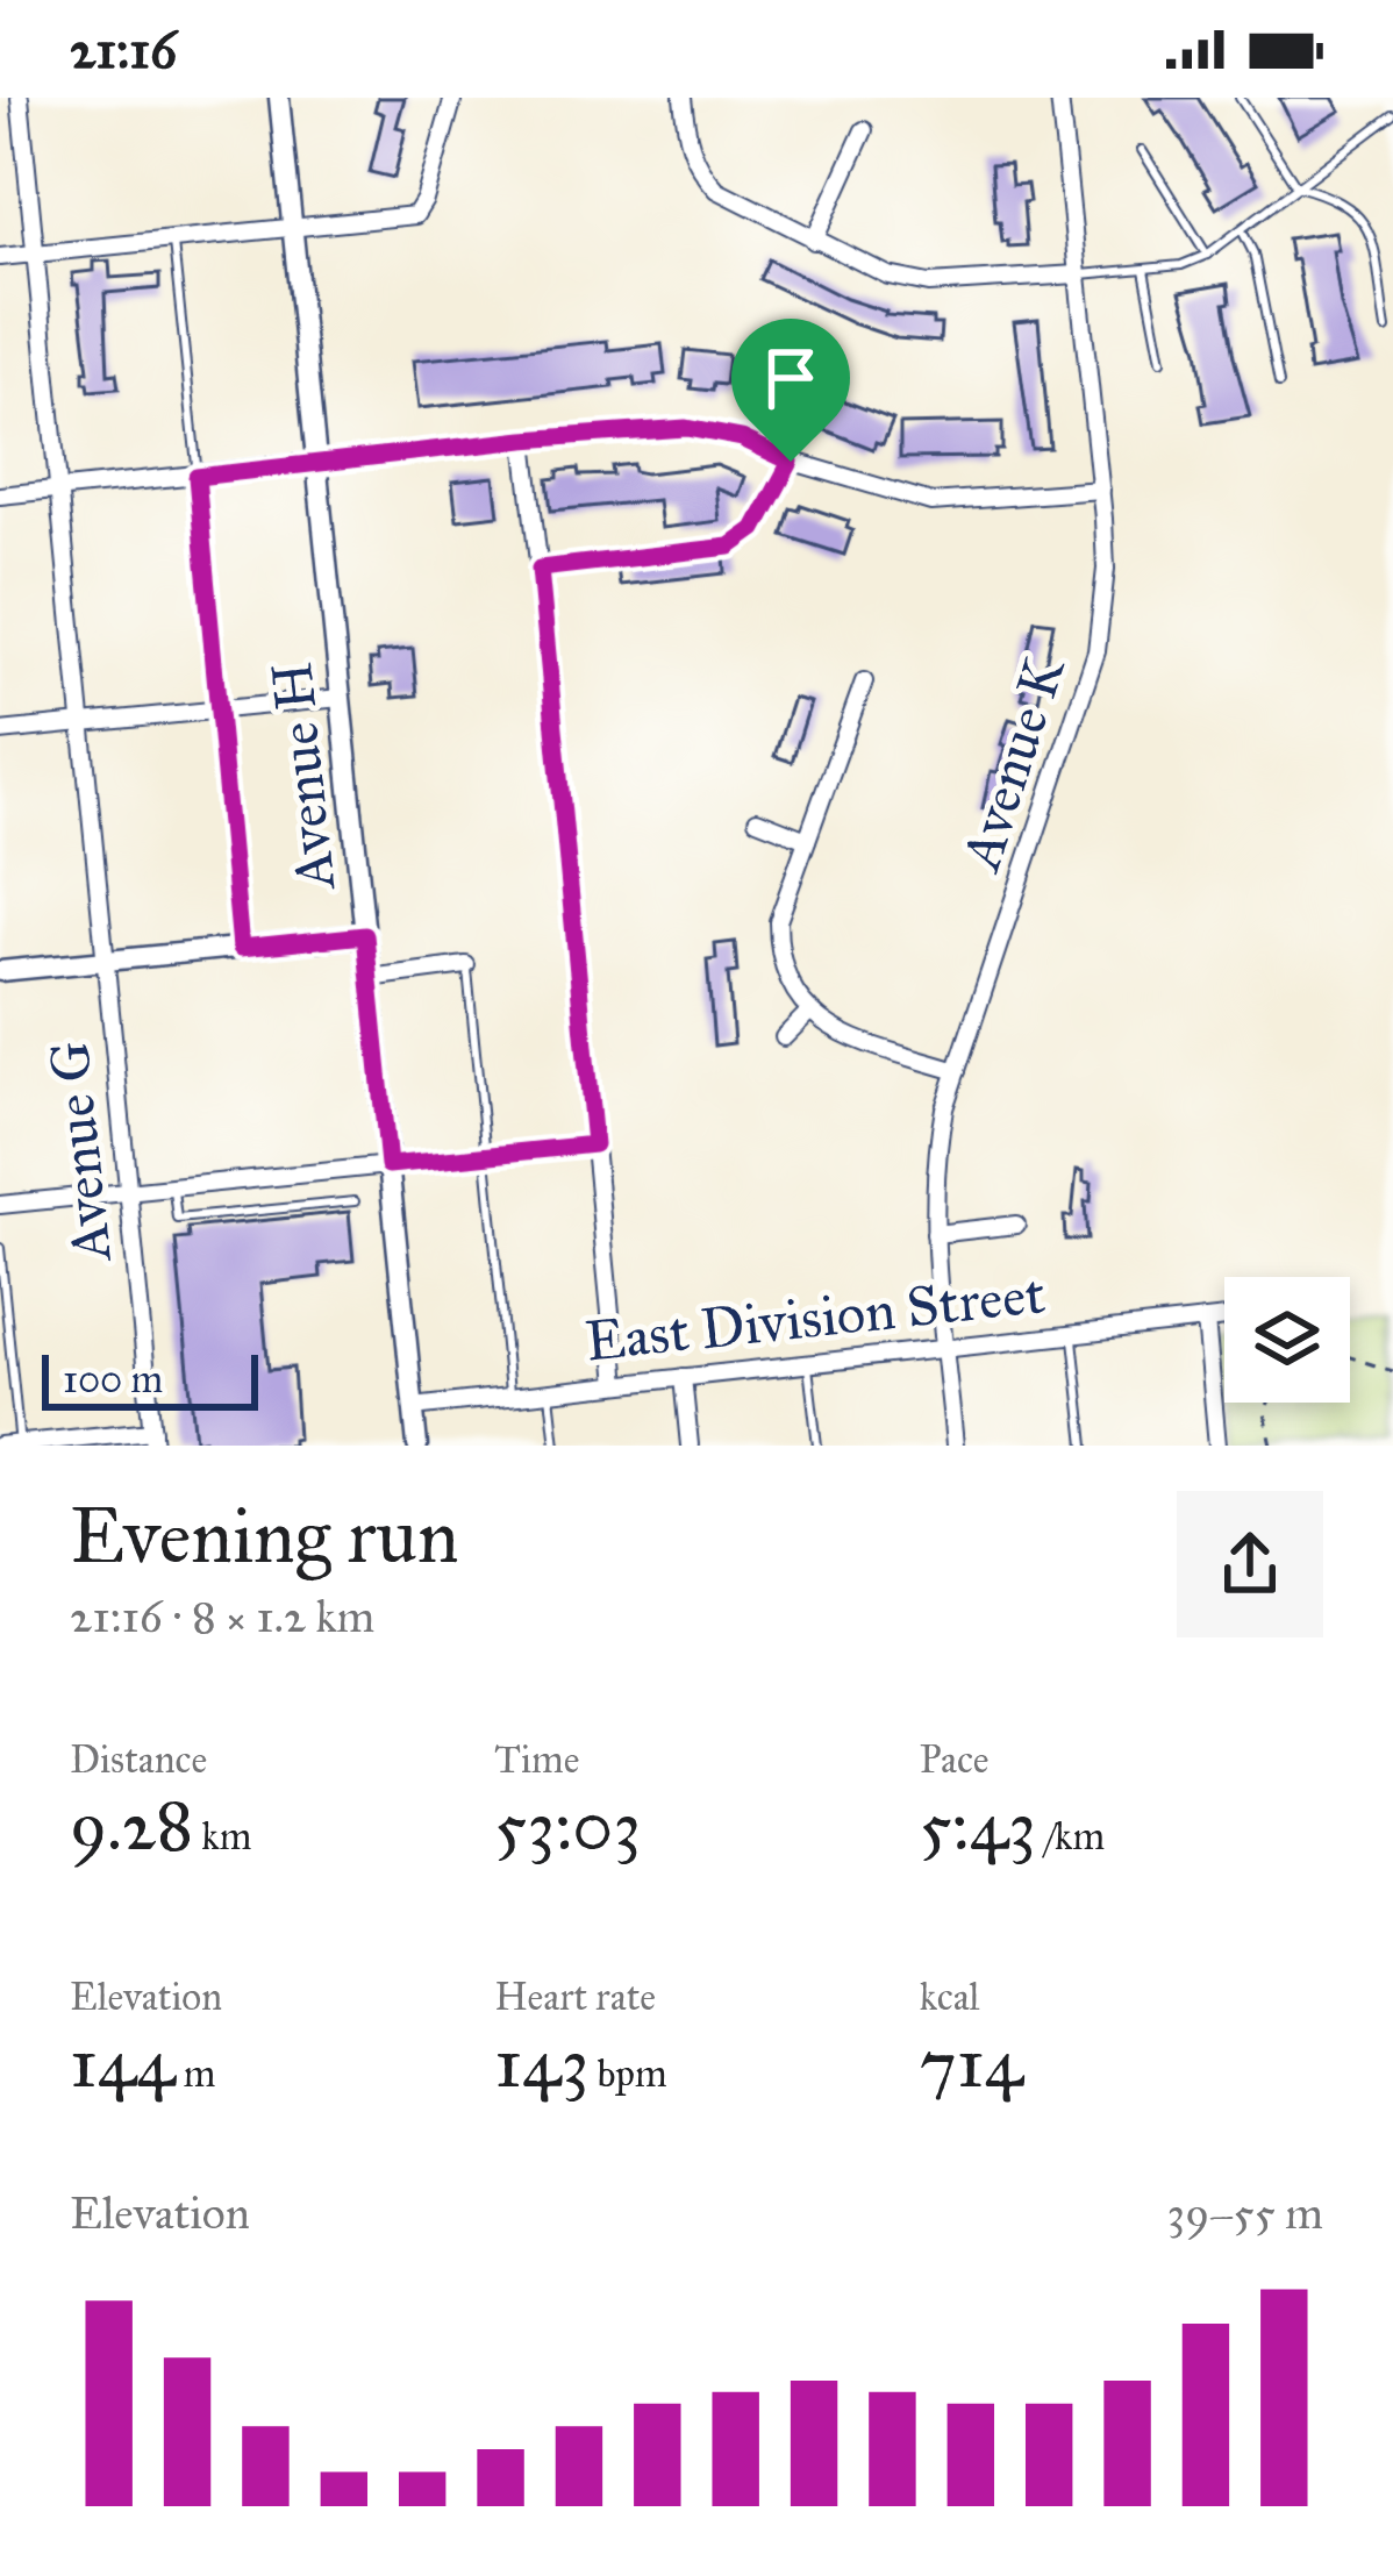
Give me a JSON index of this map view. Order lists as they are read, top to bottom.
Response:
{
  "streets": {
    "street": [
      "Avenue K",
      "Avenue H",
      "Avenue G",
      "East Division Street"
    ]
  },
  "crossings": [
    ["Avenue K", "East Division Street"],
    ["Avenue H", "East Division Street"]
  ],
  "scale_bar": "100 m",
  "page": {
    "status": "21:16",
    "scale": "100 m",
    "heading": ["Evening run", "21:16 · 8 × 1.2 km"],
    "stats": [
      ["Distance", "9.28 km"],
      ["Time", "53:03"],
      ["Pace", "5:43 /km"],
      ["Elevation", "144 m"],
      ["Heart rate", "143 bpm"],
      ["kcal", "714"]
    ],
    "chart": ["Elevation", "39–55 m"]
  }
}
